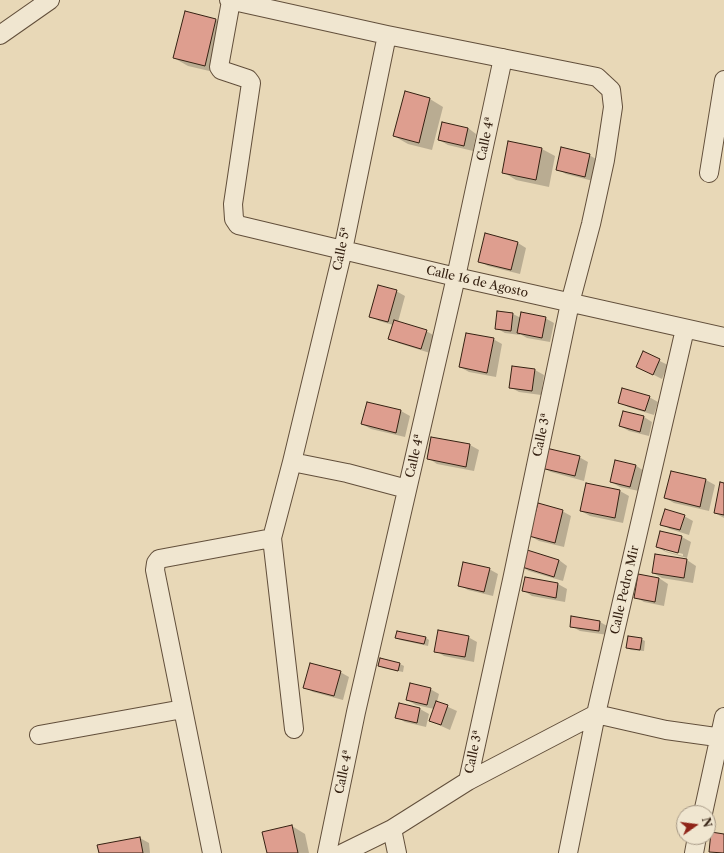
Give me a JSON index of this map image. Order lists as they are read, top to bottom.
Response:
{
  "streets": {
    "street": [
      "Calle 4ª",
      "Calle 5ª",
      "Calle 16 de Agosto",
      "Calle 3ª",
      "Calle Pedro Mir"
    ]
  },
  "crossings": [
    ["Calle 4ª", "Calle 16 de Agosto"],
    ["Calle 4ª", "Calle 3ª"],
    ["Calle 5ª", "Calle 16 de Agosto"],
    ["Calle 16 de Agosto", "Calle 3ª"],
    ["Calle 16 de Agosto", "Calle Pedro Mir"]
  ],
  "north": "right"
}
